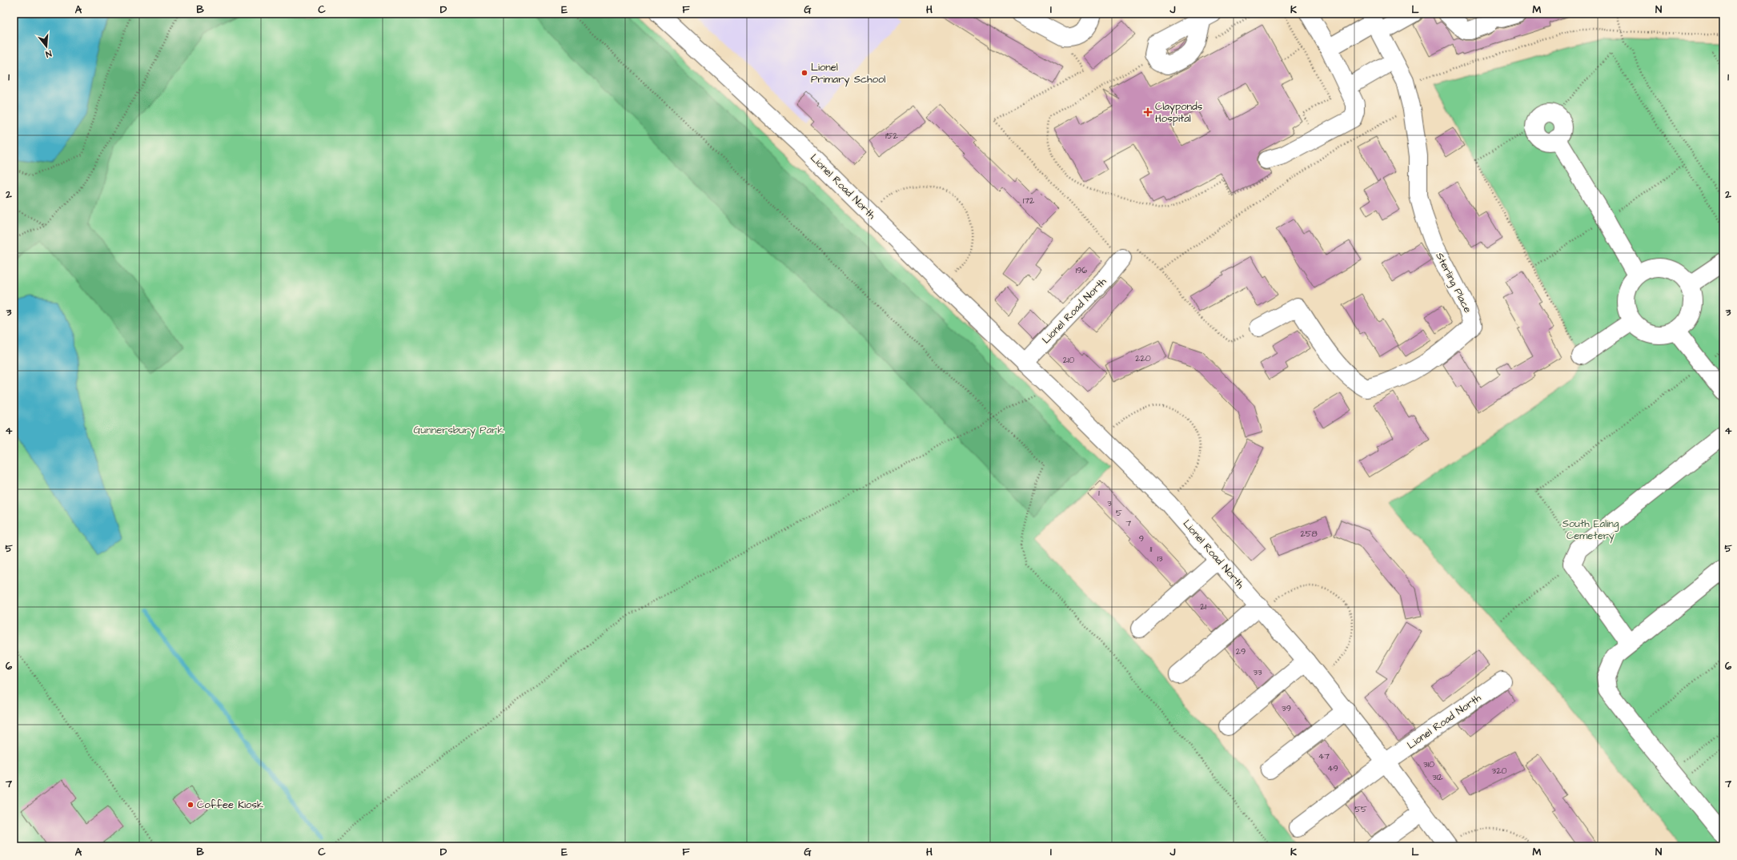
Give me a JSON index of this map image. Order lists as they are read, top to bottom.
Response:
{
  "streets": {
    "street": ["Lionel Road North", "Sterling Place"]
  },
  "parks": ["Gunnersbury Park", "South Ealing Cemetery"],
  "places": {
    "other": ["Lionel Primary School", "Coffee Kiosk"],
    "health": ["Clayponds Hospital"]
  },
  "house_numbers": [
    "152",
    "172",
    "196",
    "220",
    "210",
    "1",
    "3",
    "5",
    "7",
    "258",
    "9",
    "11",
    "13",
    "21",
    "29",
    "33",
    "39",
    "47",
    "310",
    "49",
    "320",
    "312",
    "55"
  ],
  "north": "bottom",
  "grid": {
    "columns": [
      "A",
      "B",
      "C",
      "D",
      "E",
      "F",
      "G",
      "H",
      "I",
      "J",
      "K",
      "L",
      "M",
      "N"
    ],
    "rows": [
      "1",
      "2",
      "3",
      "4",
      "5",
      "6",
      "7"
    ]
  }
}
